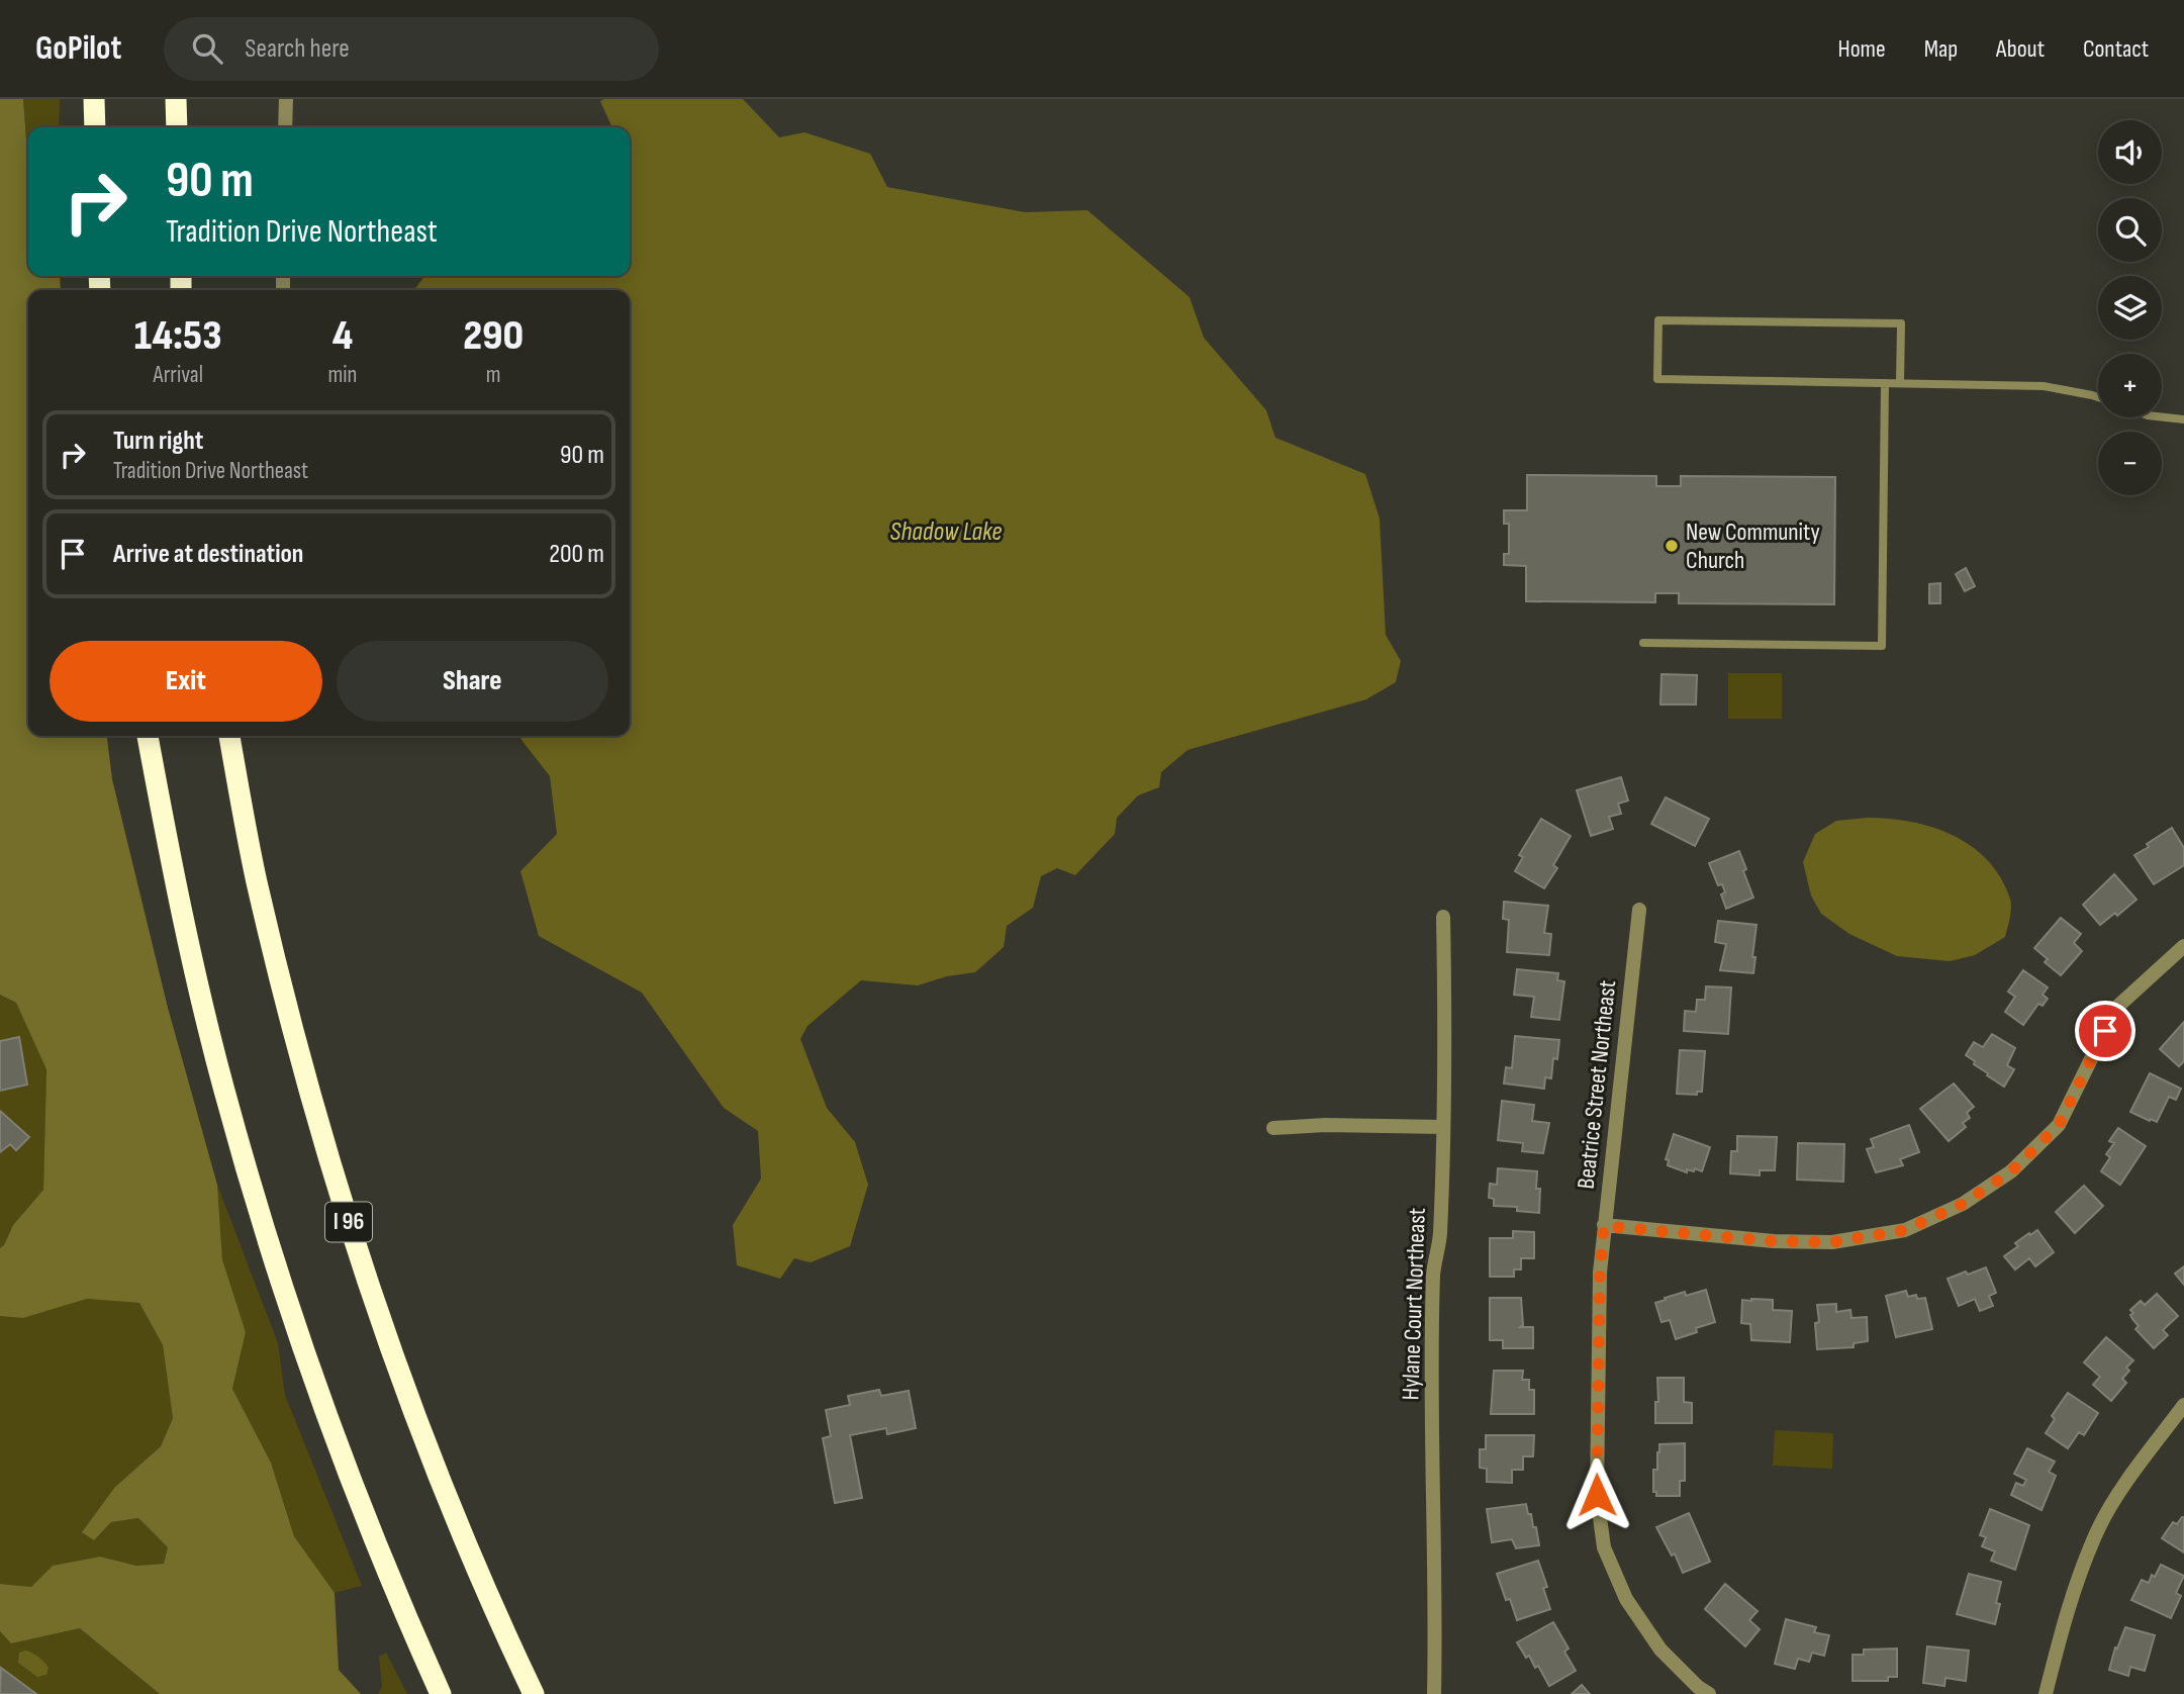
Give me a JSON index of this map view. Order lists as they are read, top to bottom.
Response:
{
  "streets": {
    "highway": ["I 96"],
    "street": ["Beatrice Street Northeast", "Hylane Court Northeast"]
  },
  "water": ["Shadow Lake"],
  "places": ["New Community Church"],
  "page": {
    "header": "GoPilot",
    "search": "Search here",
    "nav": [
      "Home",
      "Map",
      "About",
      "Contact"
    ],
    "map_buttons": ["+", "−"],
    "turn": ["90 m", "Tradition Drive Northeast"],
    "eta": [
      "14:53",
      "Arrival",
      "4",
      "min",
      "290",
      "m"
    ],
    "list": [
      {
        "name": "Turn right",
        "note": "Tradition Drive Northeast",
        "value": "90 m"
      },
      {
        "name": "Arrive at destination",
        "value": "200 m"
      }
    ],
    "buttons": ["Exit", "Share"]
  }
}
